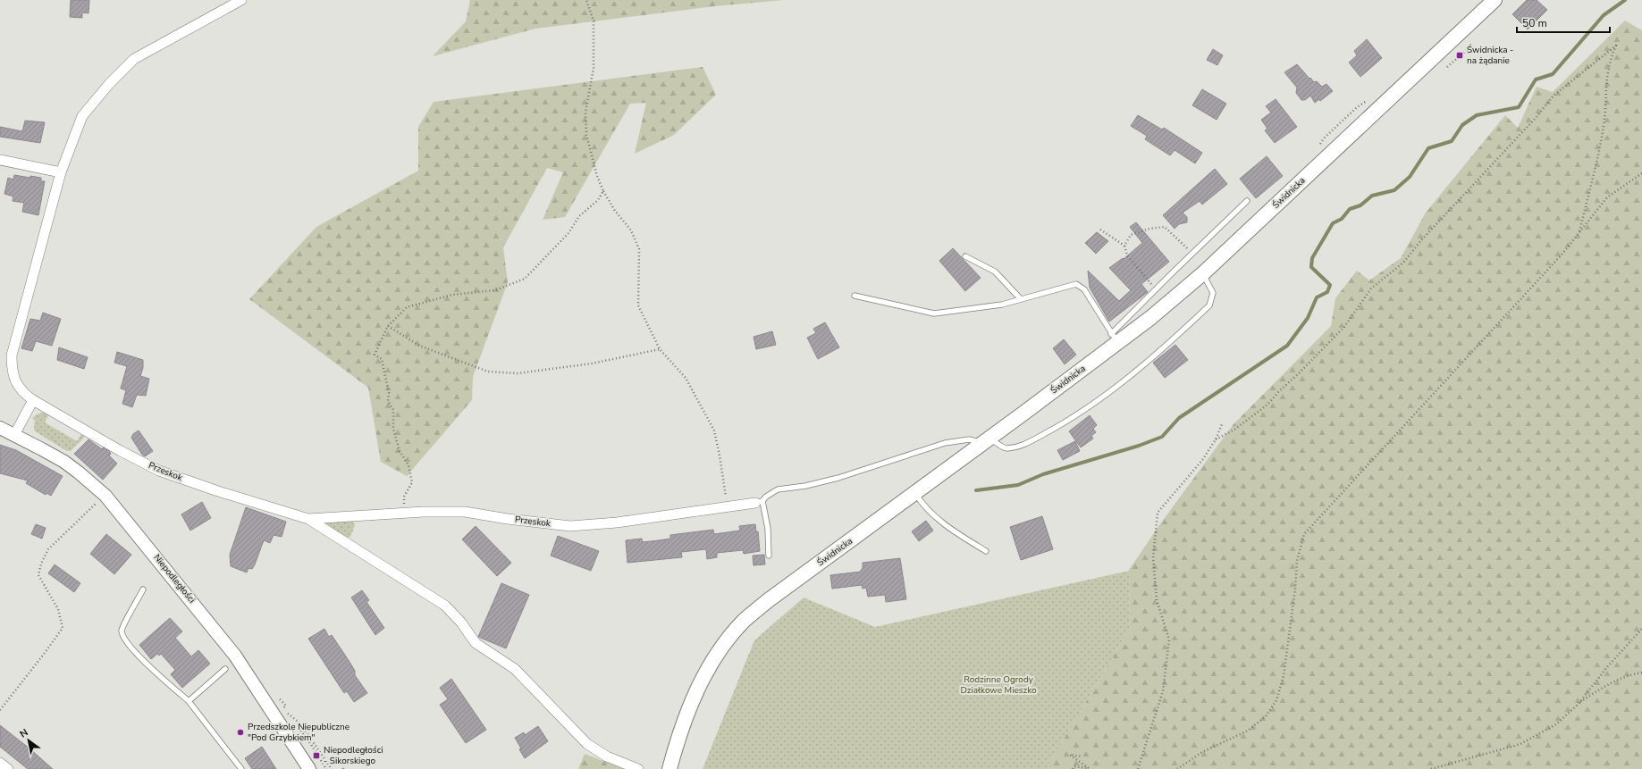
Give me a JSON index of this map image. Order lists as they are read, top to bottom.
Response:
{
  "streets": {
    "main road": ["Świdnicka"],
    "street": ["Przeskok", "Niepodległości"]
  },
  "parks": ["Rodzinne Ogrody Działkowe Mieszko"],
  "places": {
    "transit": ["Świdnicka - na żądanie", "Niepodległości - Sikorskiego"],
    "other": ["Przedszkole Niepubliczne \"Pod Grzybkiem\""]
  },
  "scale_bar": "50 m",
  "north": "top left"
}
